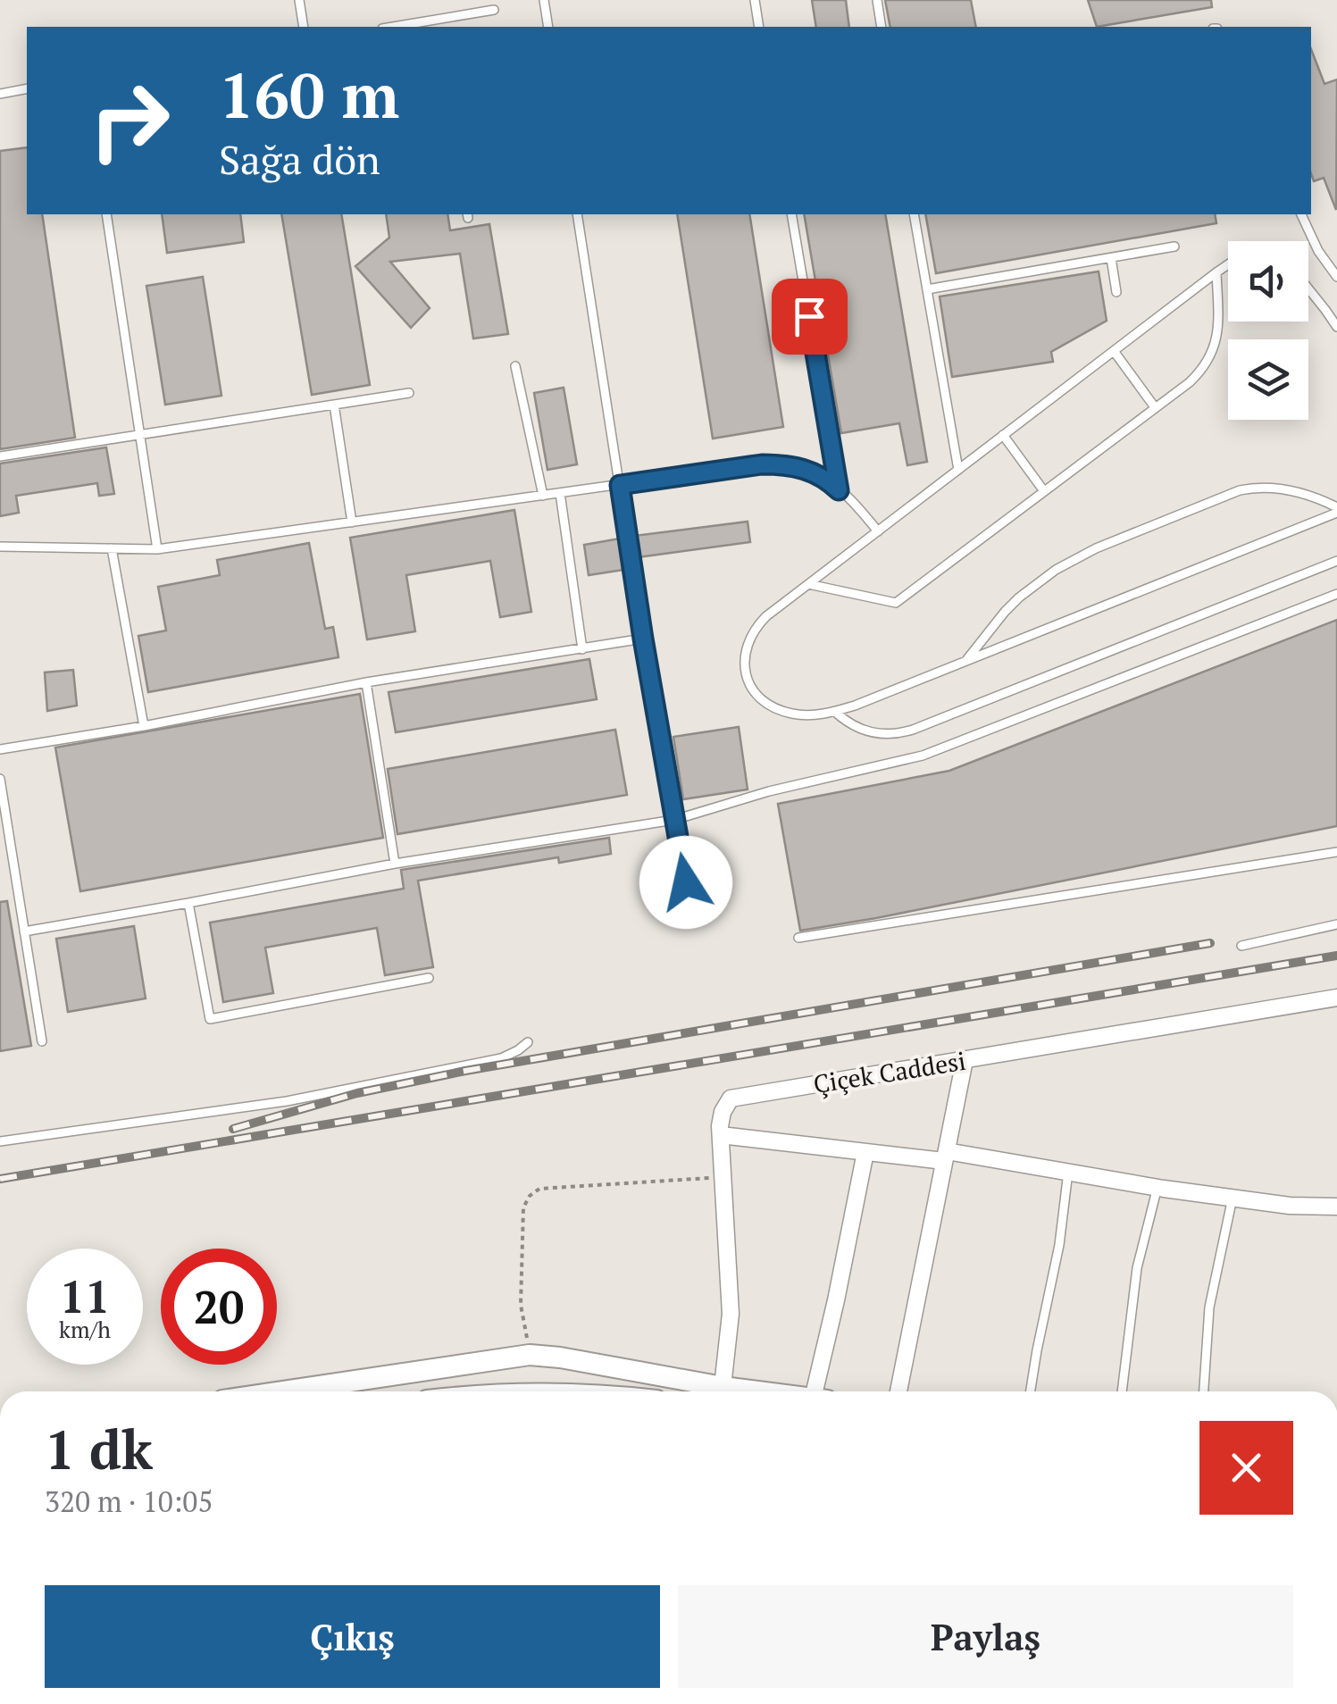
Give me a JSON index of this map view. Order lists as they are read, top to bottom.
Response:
{
  "streets": {
    "street": ["Çiçek Caddesi"]
  },
  "page": {
    "turn": ["160 m", "Sağa dön"],
    "speed": "11 km/h",
    "limit": "20",
    "heading": ["1 dk", "320 m · 10:05"],
    "buttons": ["Çıkış", "Paylaş"]
  }
}
